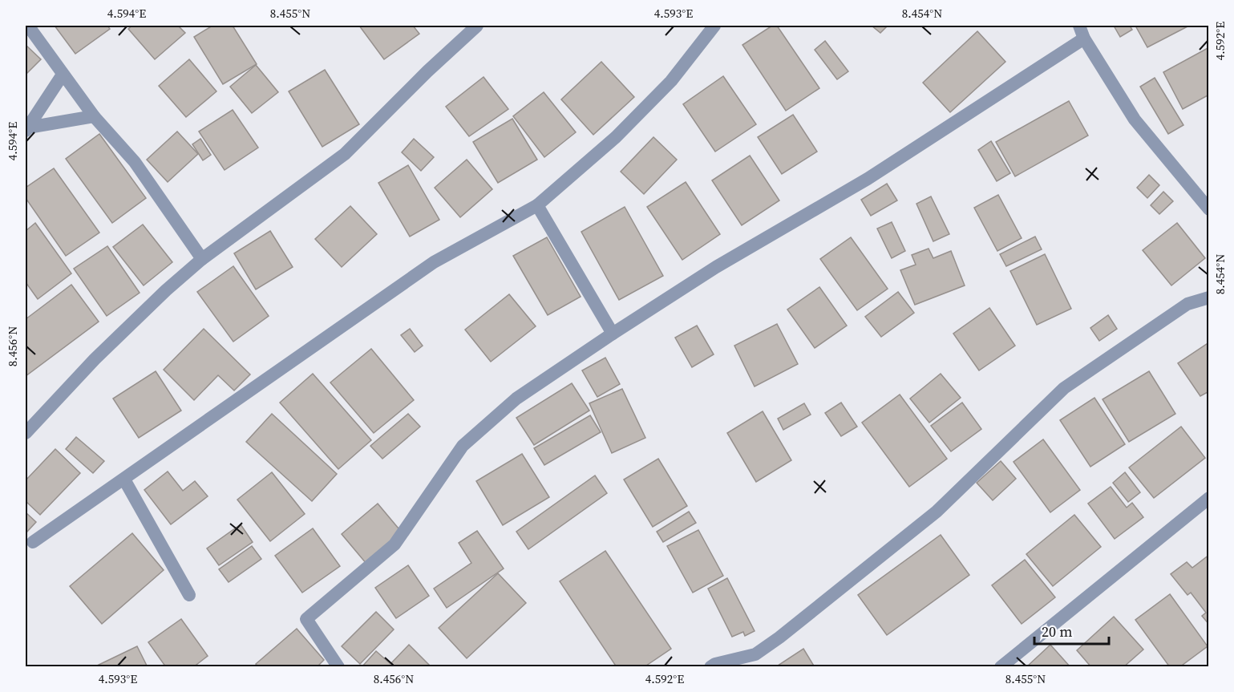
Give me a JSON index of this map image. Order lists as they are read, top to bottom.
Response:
{
  "scale_bar": "20 m",
  "coordinates": [
    "4.594°E",
    "8.455°N",
    "4.593°E",
    "8.454°N",
    "4.592°E",
    "8.456°N"
  ]
}
